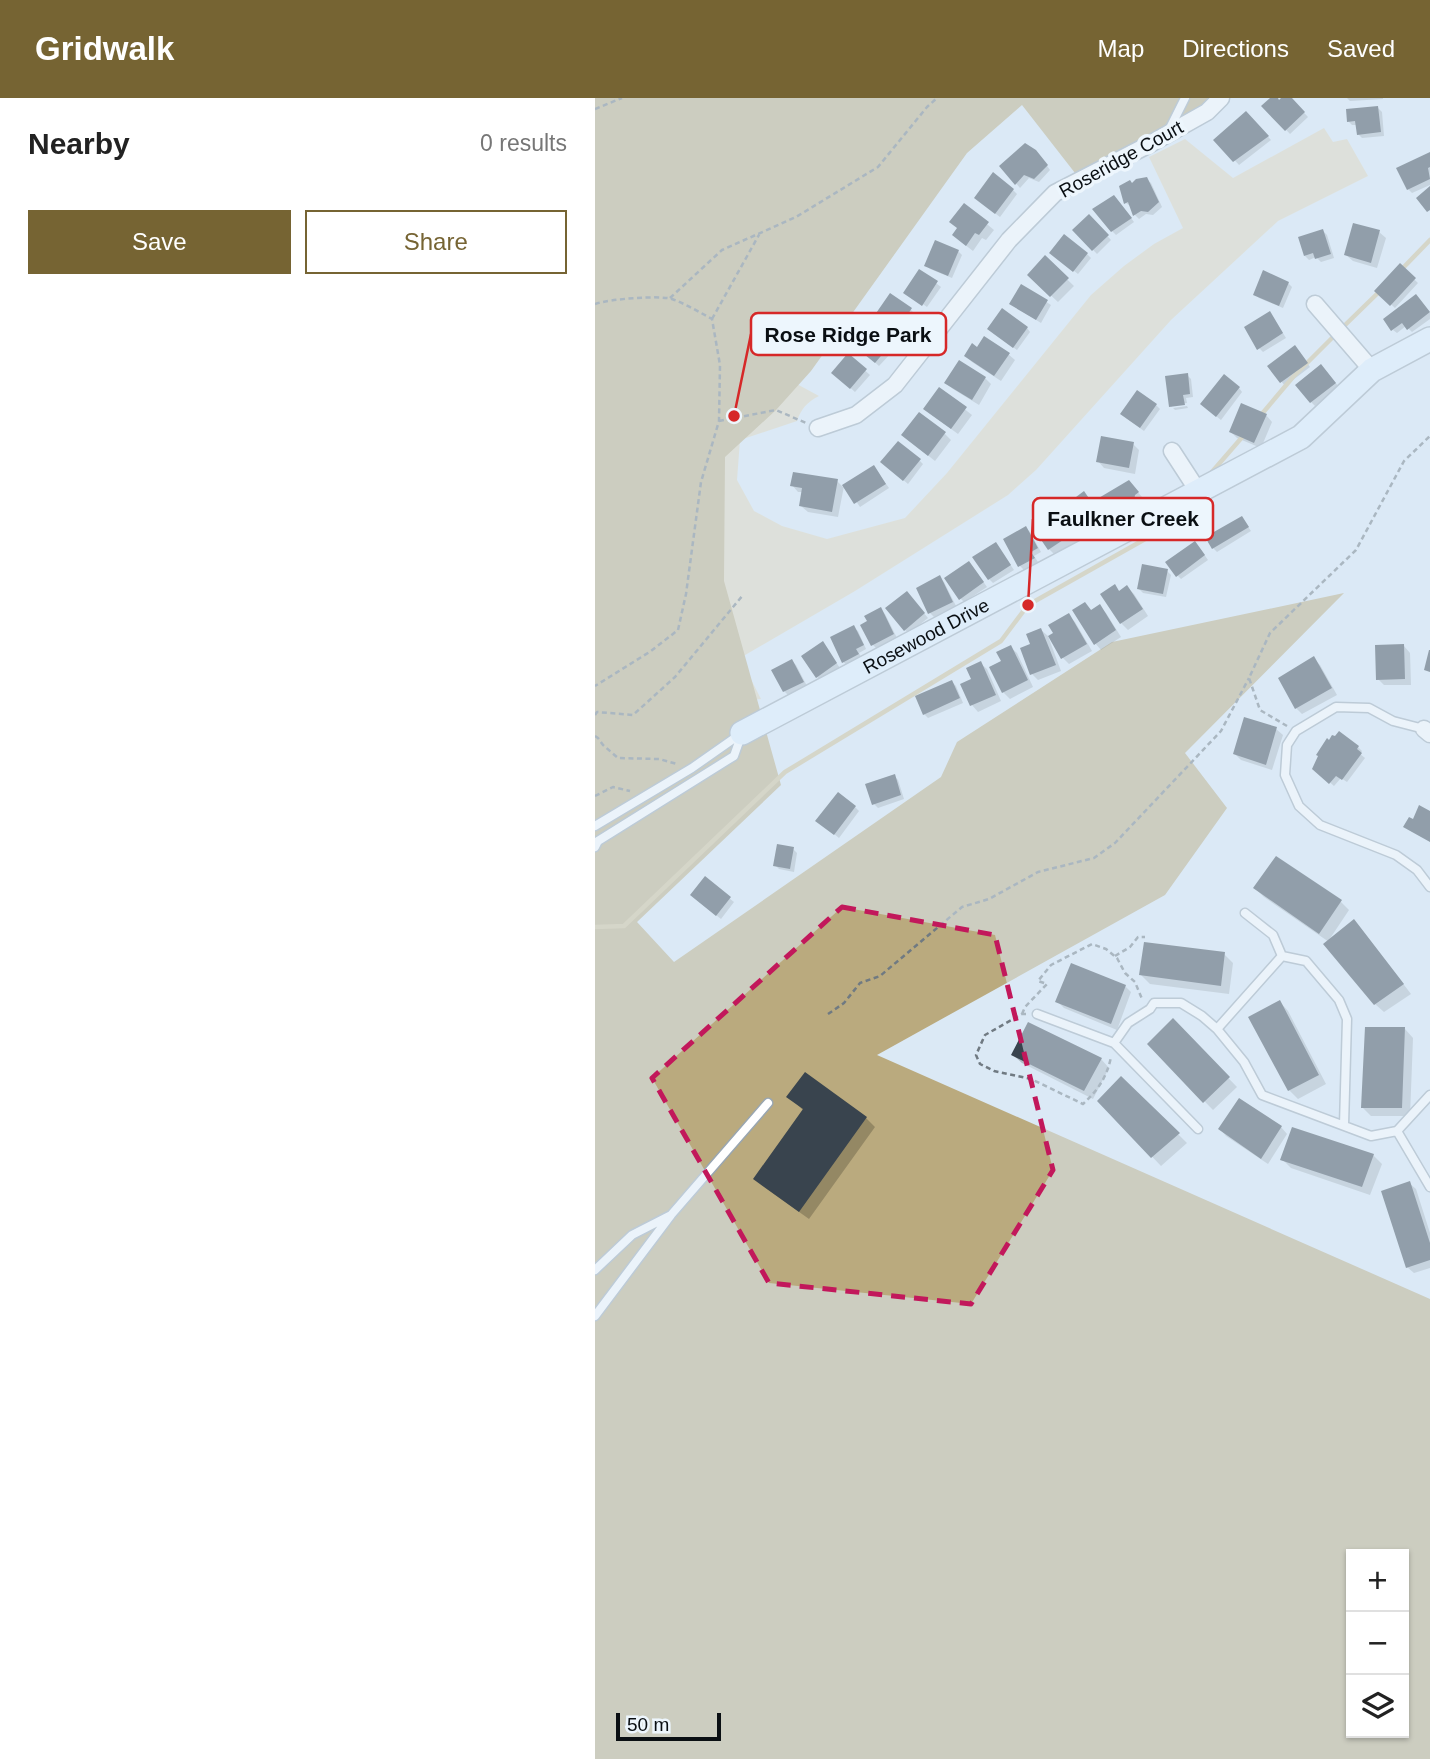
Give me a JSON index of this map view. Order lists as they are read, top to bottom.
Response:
{
  "streets": {
    "street": ["Roseridge Court", "Rosewood Drive"]
  },
  "places": ["Rose Ridge Park", "Faulkner Creek"],
  "scale_bar": "50 m",
  "page": {
    "header": "Gridwalk",
    "nav": ["Map", "Directions", "Saved"],
    "heading": ["Nearby", "0 results"],
    "buttons": ["Save", "Share"],
    "map_buttons": ["+", "−"],
    "scale": "50 m"
  }
}
